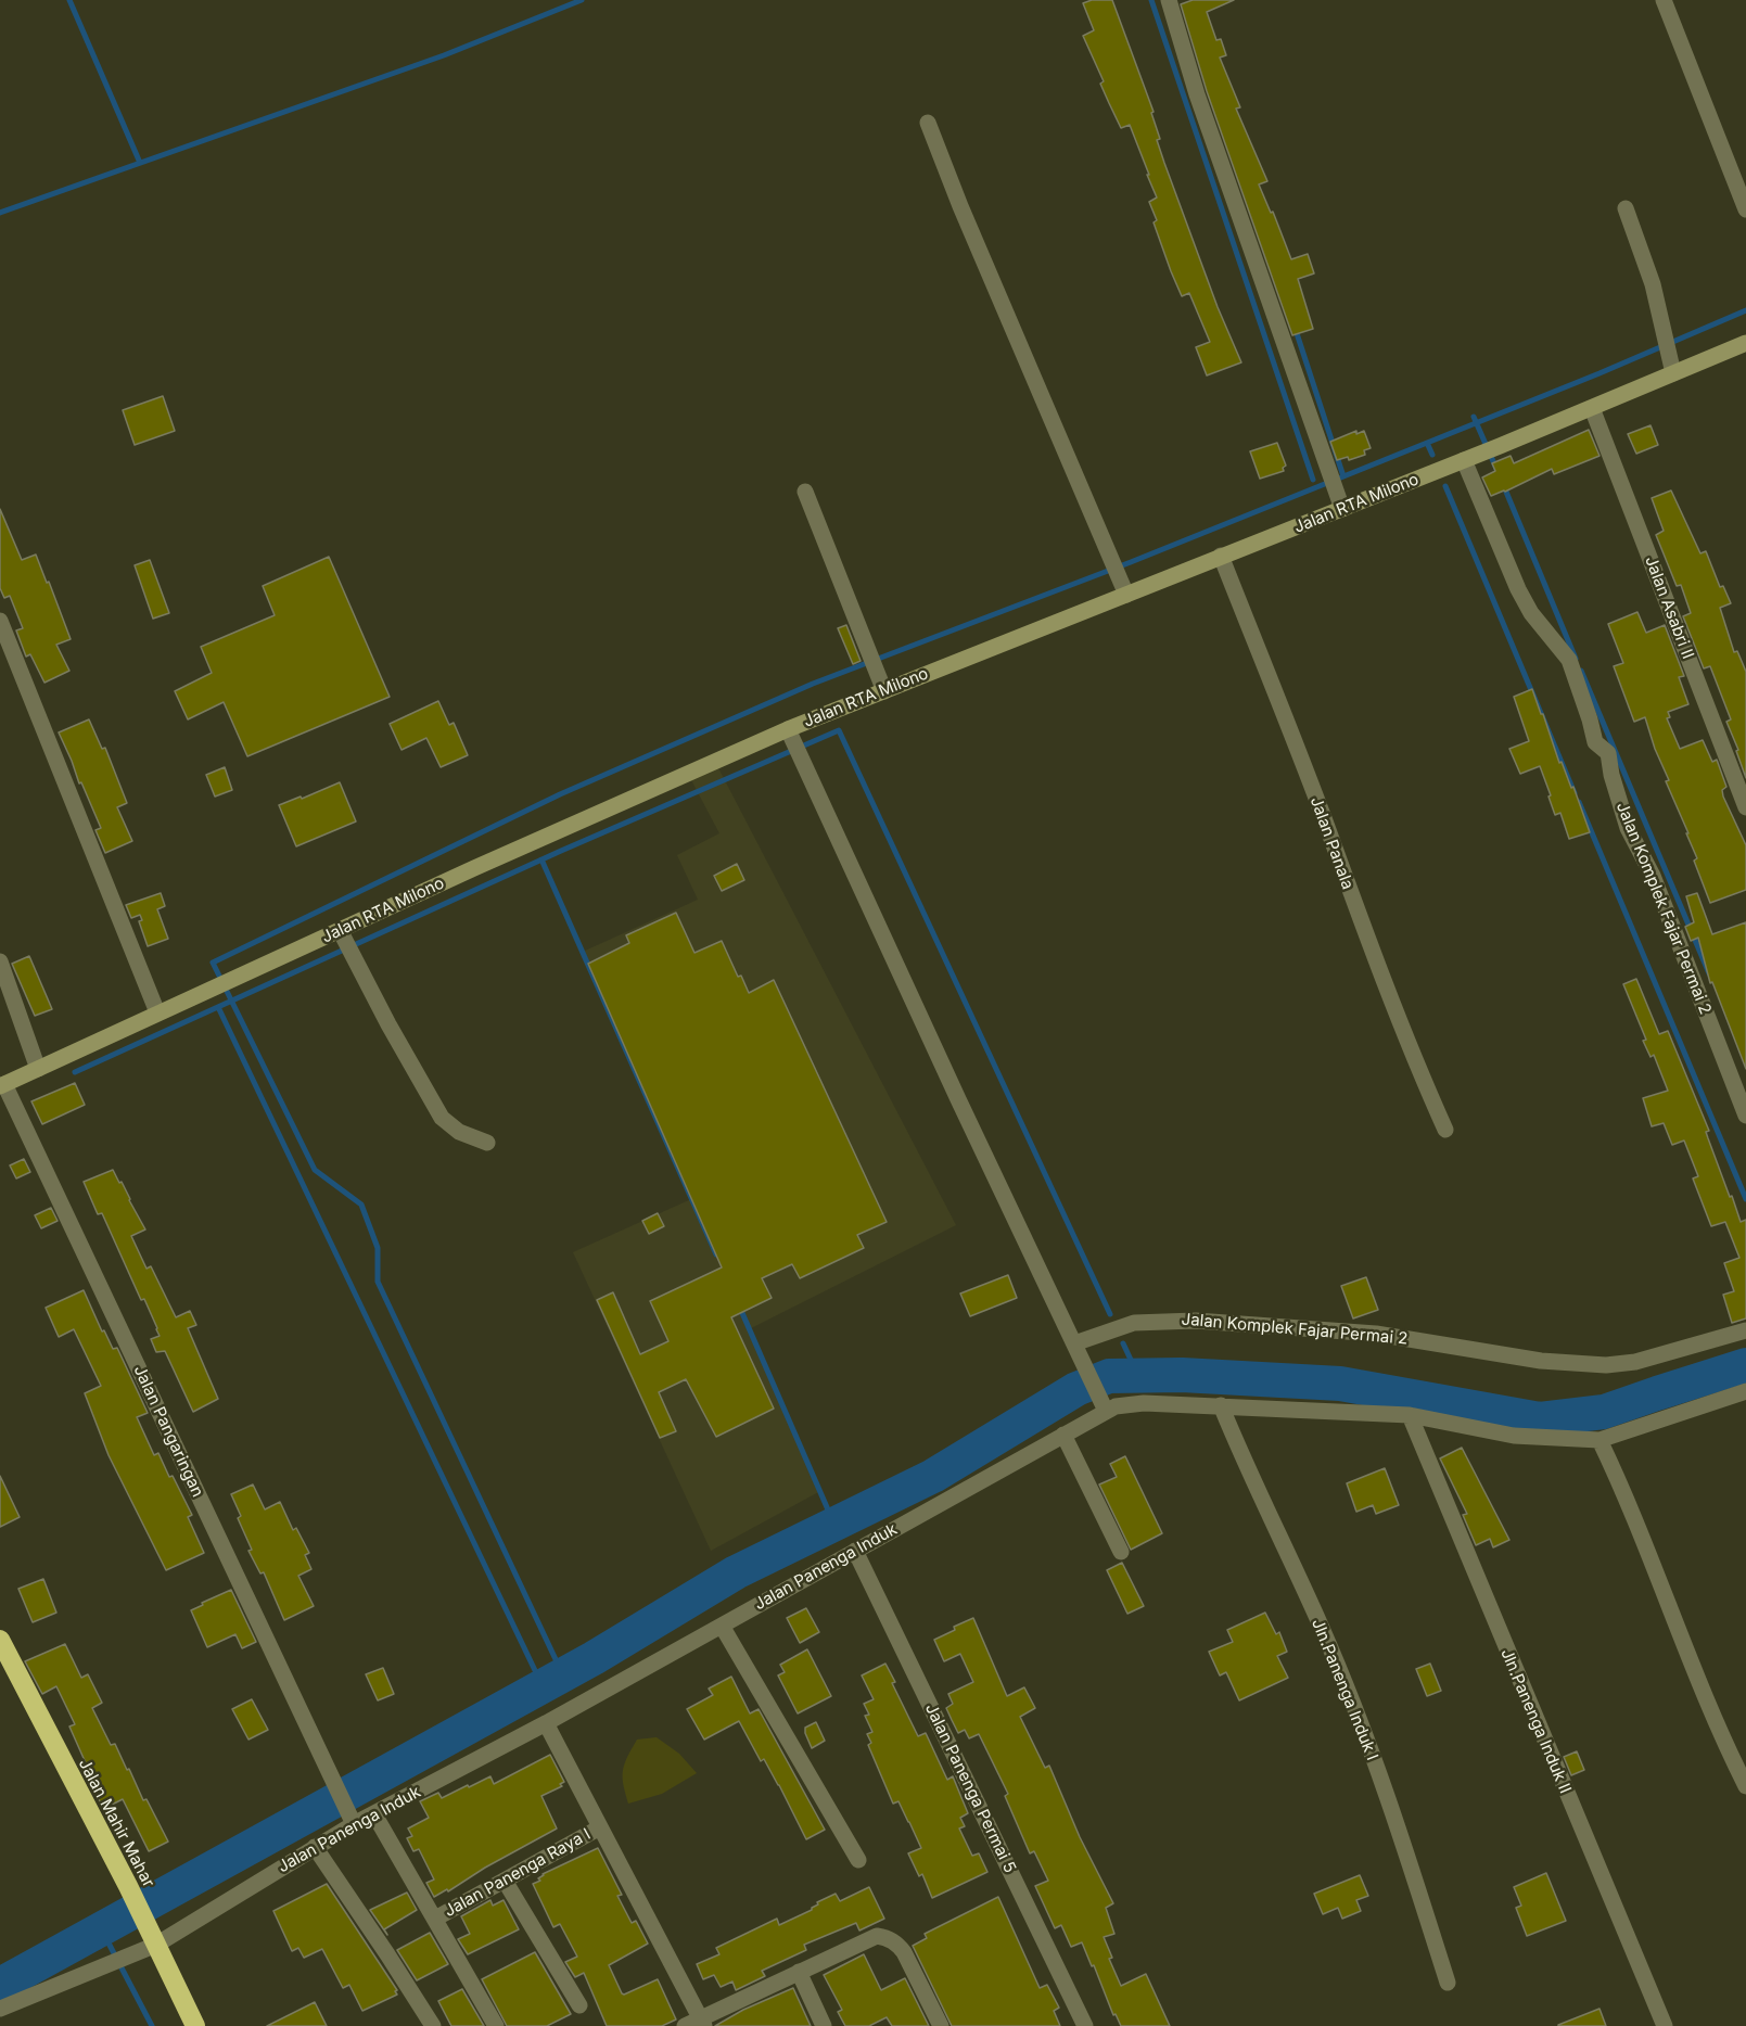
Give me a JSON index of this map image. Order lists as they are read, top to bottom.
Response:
{
  "streets": {
    "highway": ["Jalan Mahir Mahar"],
    "street": [
      "Jalan RTA Milono",
      "Jalan Asabri II",
      "Jalan Panala",
      "Jalan Komplek Fajar Permai 2",
      "Jalan Pangaringan",
      "Jalan Panenga Induk",
      "Jln.Panenga Induk I",
      "Jln.Panenga Induk II",
      "Jalan Panenga Permai 5",
      "Jalan Panenga Raya I"
    ]
  },
  "crossings": [
    ["Jalan RTA Milono", "Jalan Asabri II"],
    ["Jalan RTA Milono", "Jalan Panala"],
    ["Jalan RTA Milono", "Jalan Komplek Fajar Permai 2"],
    ["Jalan RTA Milono", "Jalan Pangaringan"],
    ["Jalan Pangaringan", "Jalan Panenga Induk"],
    ["Jalan Panenga Induk", "Jln.Panenga Induk I"],
    ["Jalan Panenga Induk", "Jln.Panenga Induk II"],
    ["Jalan Panenga Induk", "Jalan Panenga Permai 5"],
    ["Jalan Panenga Induk", "Jalan Mahir Mahar"],
    ["Jalan Panenga Induk", "Jalan Panenga Raya I"]
  ]
}
